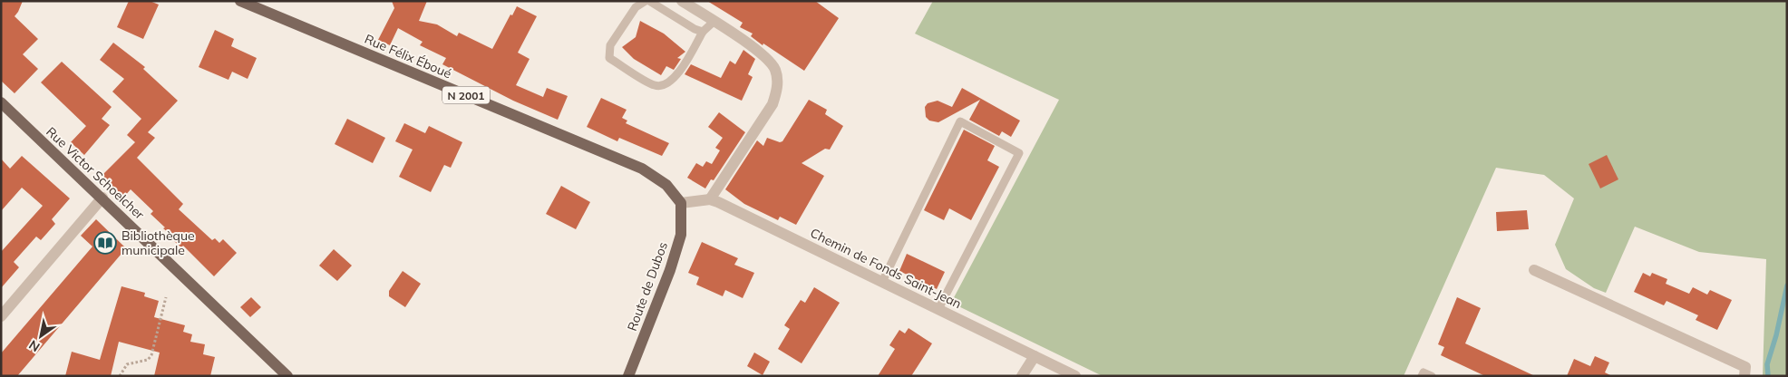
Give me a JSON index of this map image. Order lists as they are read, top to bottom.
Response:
{
  "streets": {
    "main road": [
      "Rue Félix Éboué",
      "N 2001",
      "Rue Victor Schoelcher",
      "Route de Dubos"
    ],
    "street": ["Chemin de Fonds Saint-Jean"]
  },
  "crossings": [
    ["Rue Félix Éboué", "Route de Dubos"]
  ],
  "places": {
    "library": ["Bibliothèque municipale"]
  },
  "north": "bottom left"
}
